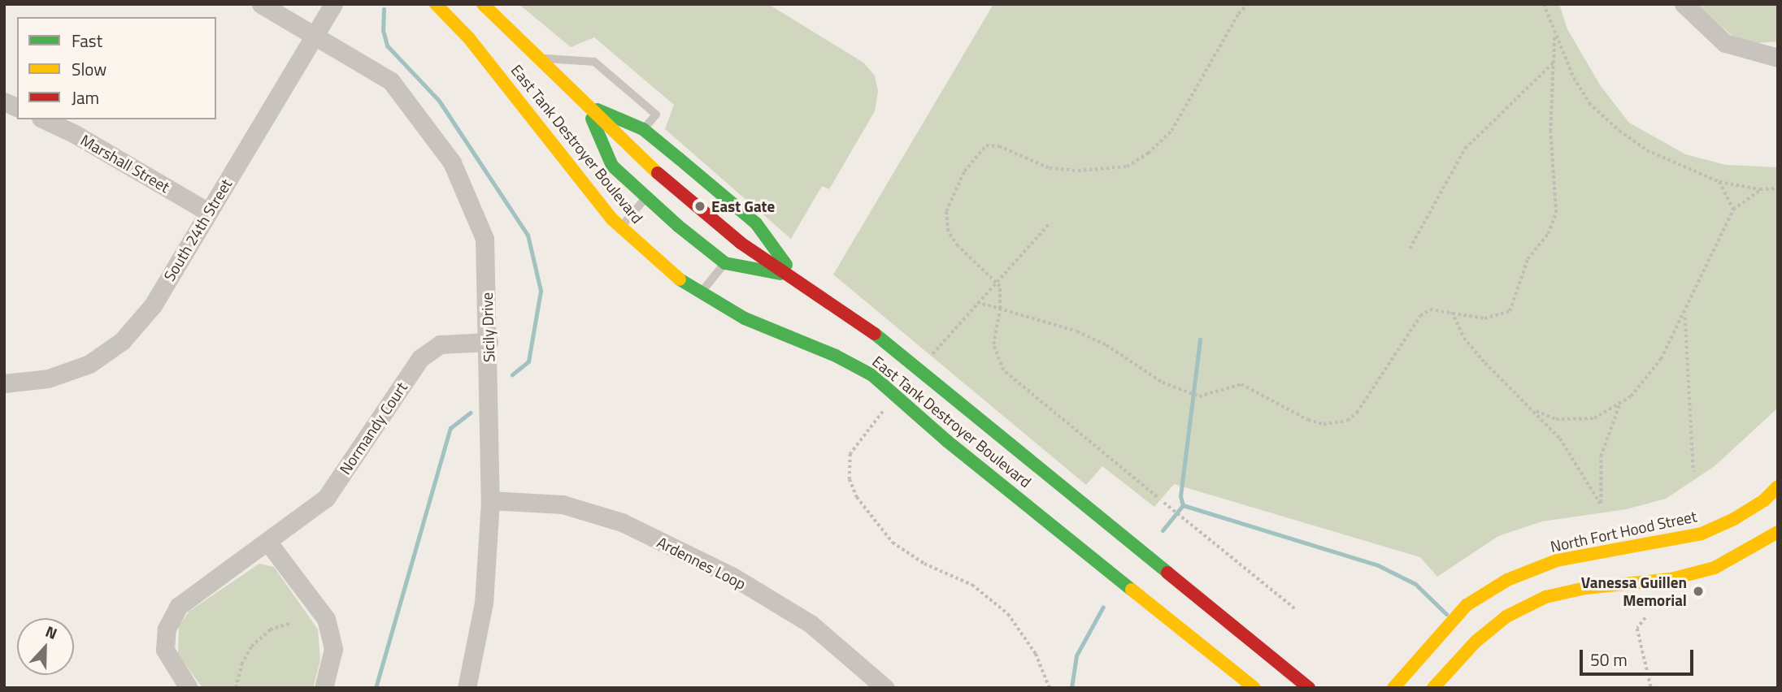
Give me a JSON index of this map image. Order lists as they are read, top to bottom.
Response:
{
  "streets": {
    "street": [
      "East Tank Destroyer Boulevard",
      "Marshall Street",
      "South 24th Street",
      "Sicily Drive",
      "Normandy Court",
      "North Fort Hood Street",
      "Ardennes Loop"
    ]
  },
  "crossings": [
    ["Marshall Street", "South 24th Street"],
    ["South 24th Street", "Sicily Drive"],
    ["Sicily Drive", "Normandy Court"],
    ["Sicily Drive", "Ardennes Loop"]
  ],
  "places": ["East Gate", "Vanessa Guillen Memorial"],
  "legend": ["Fast", "Slow", "Jam"],
  "scale_bar": "50 m",
  "north": "top"
}
